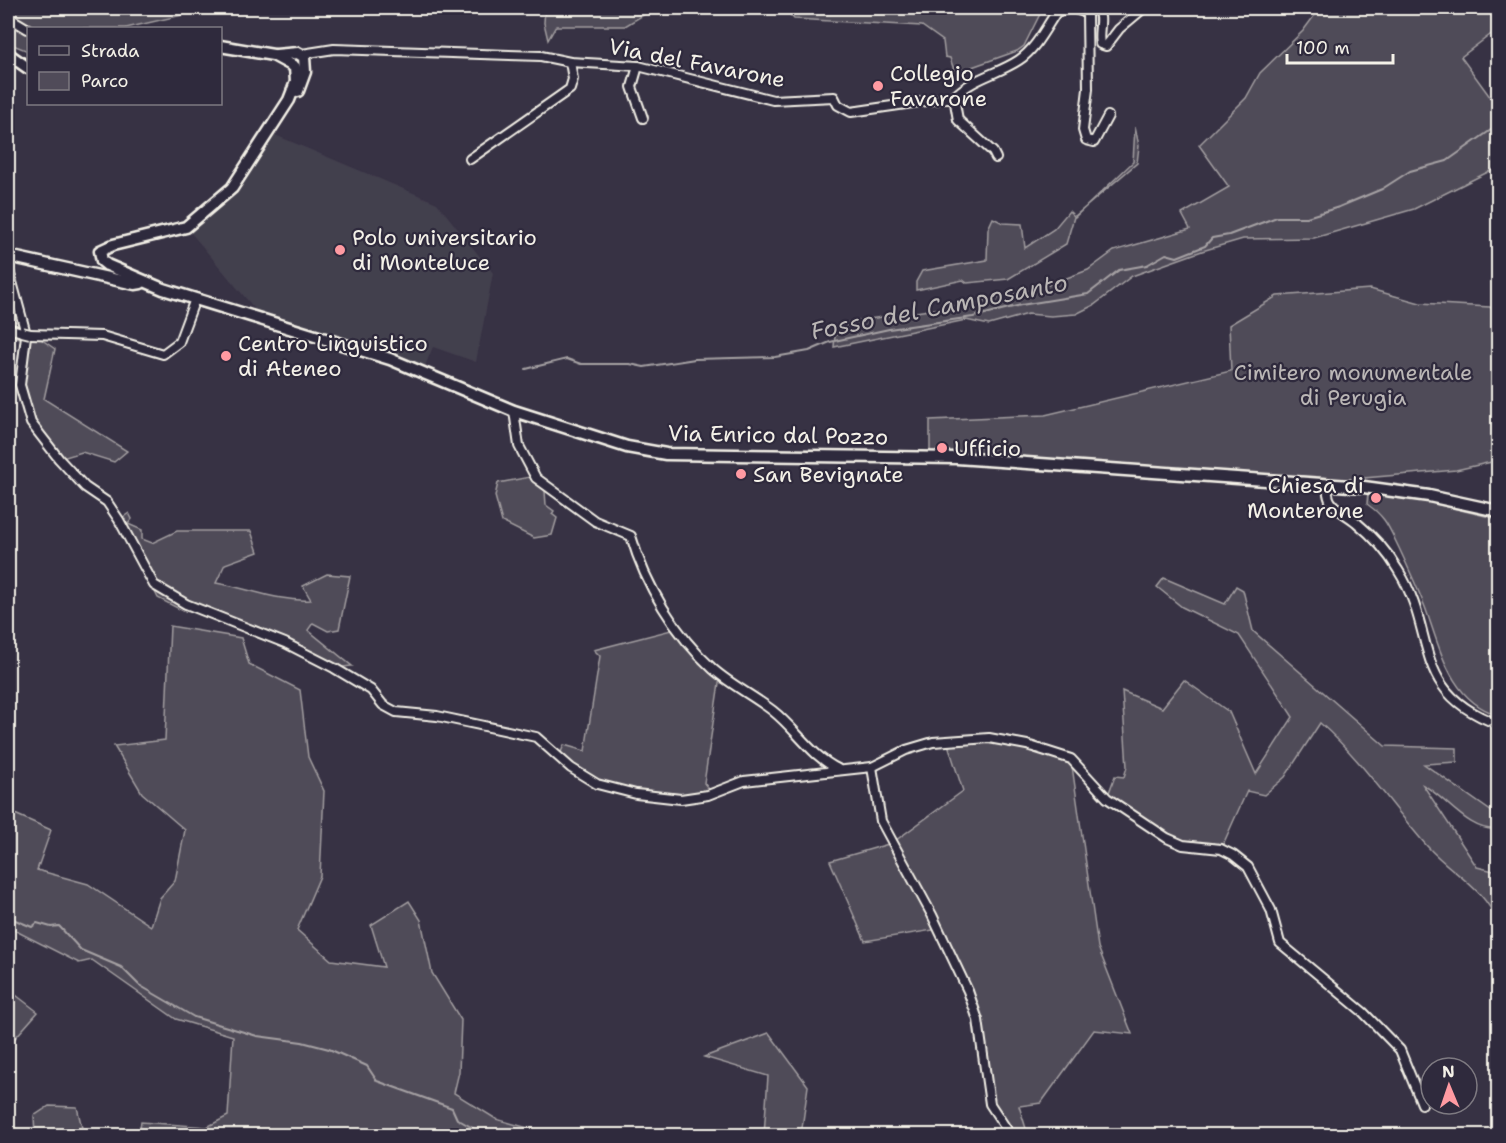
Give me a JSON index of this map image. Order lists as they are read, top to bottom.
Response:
{
  "streets": {
    "street": ["Via del Favarone", "Via Enrico dal Pozzo"]
  },
  "water": ["Fosso del Camposanto"],
  "parks": ["Cimitero monumentale di Perugia"],
  "places": [
    "Collegio Favarone",
    "Polo universitario di Monteluce",
    "Centro Linguistico di Ateneo",
    "Ufficio",
    "San Bevignate",
    "Chiesa di Monterone"
  ],
  "legend": ["Strada", "Parco"],
  "scale_bar": "100 m",
  "north": "top"
}
